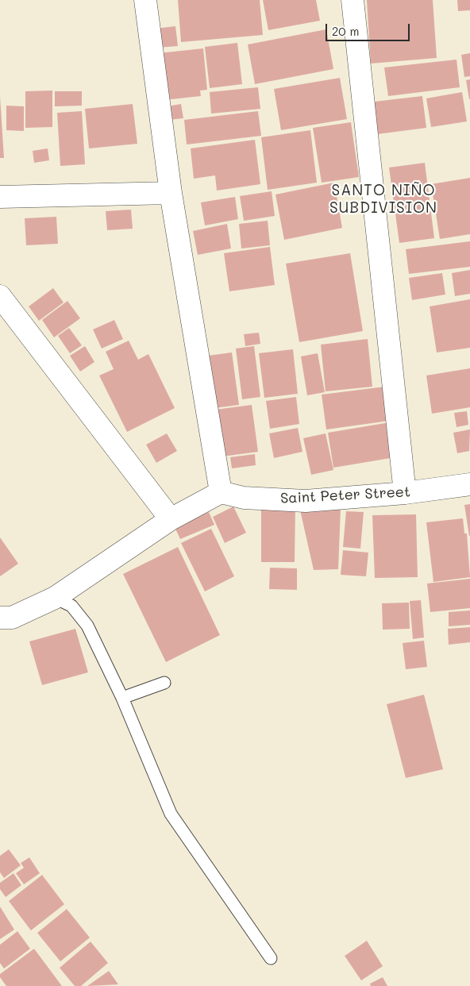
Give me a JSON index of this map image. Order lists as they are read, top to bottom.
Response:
{
  "streets": {
    "street": ["Saint Peter Street"]
  },
  "districts": ["SANTO NIÑO SUBDIVISION"],
  "scale_bar": "20 m"
}
